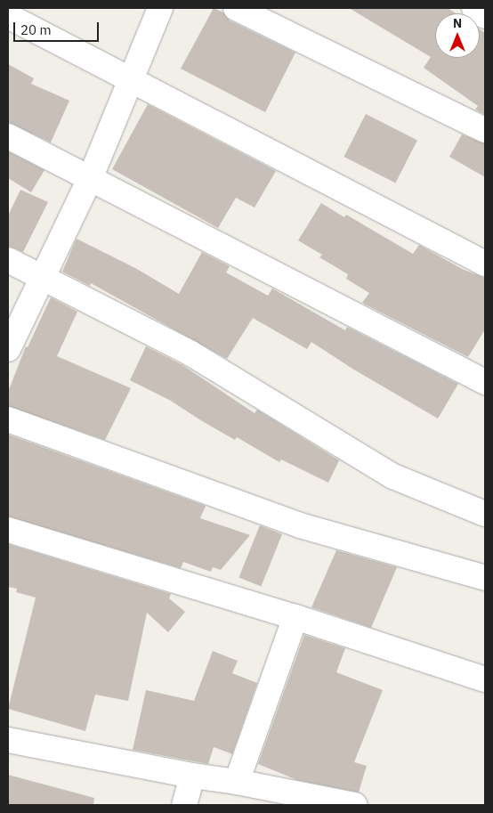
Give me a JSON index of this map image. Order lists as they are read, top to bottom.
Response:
{
  "scale_bar": "20 m",
  "north": "top"
}
